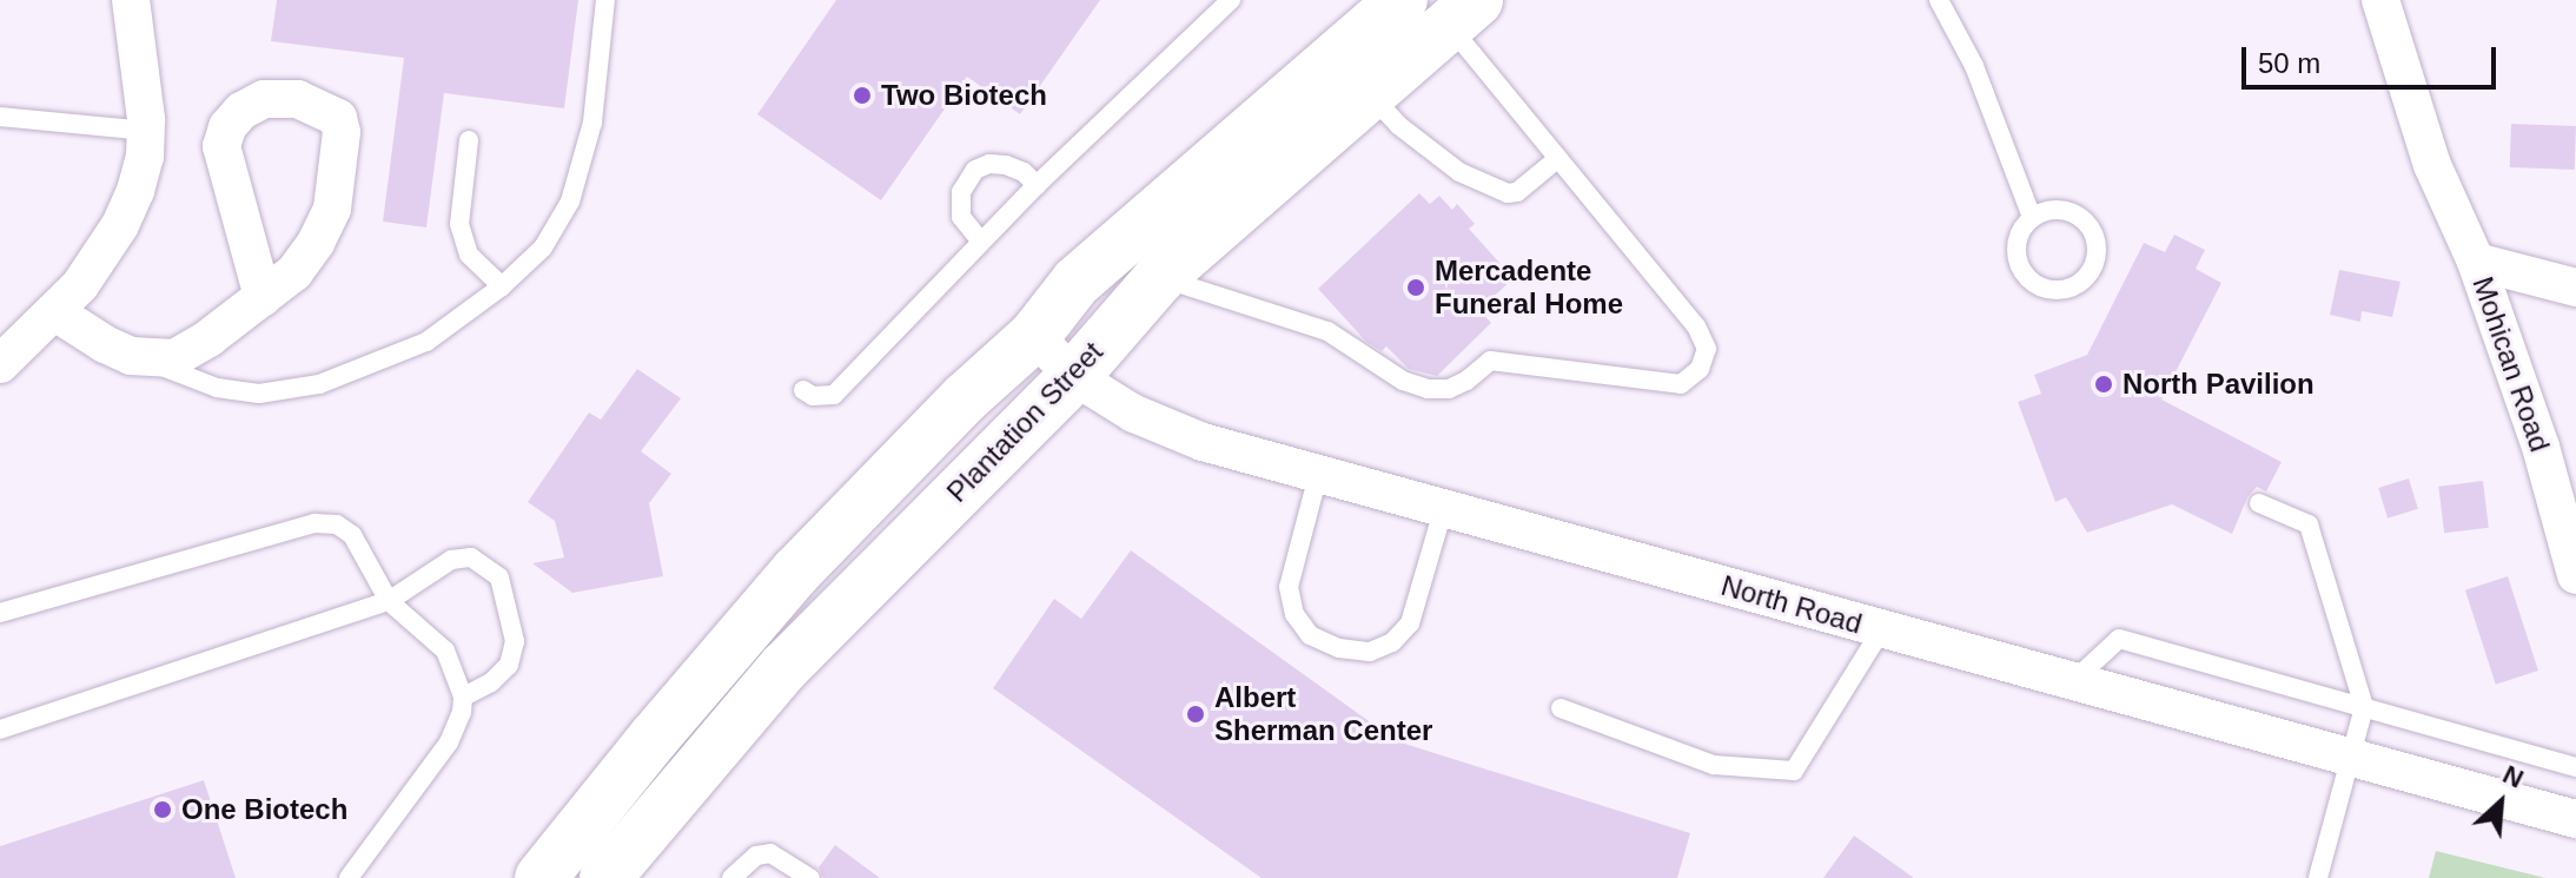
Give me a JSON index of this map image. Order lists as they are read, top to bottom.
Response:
{
  "streets": {
    "main road": ["Plantation Street"],
    "street": ["Mohican Road", "North Road"]
  },
  "crossings": [
    ["Plantation Street", "North Road"]
  ],
  "places": [
    "Two Biotech",
    "Mercadente Funeral Home",
    "North Pavilion",
    "Albert Sherman Center",
    "One Biotech"
  ],
  "scale_bar": "50 m",
  "north": "top right"
}
